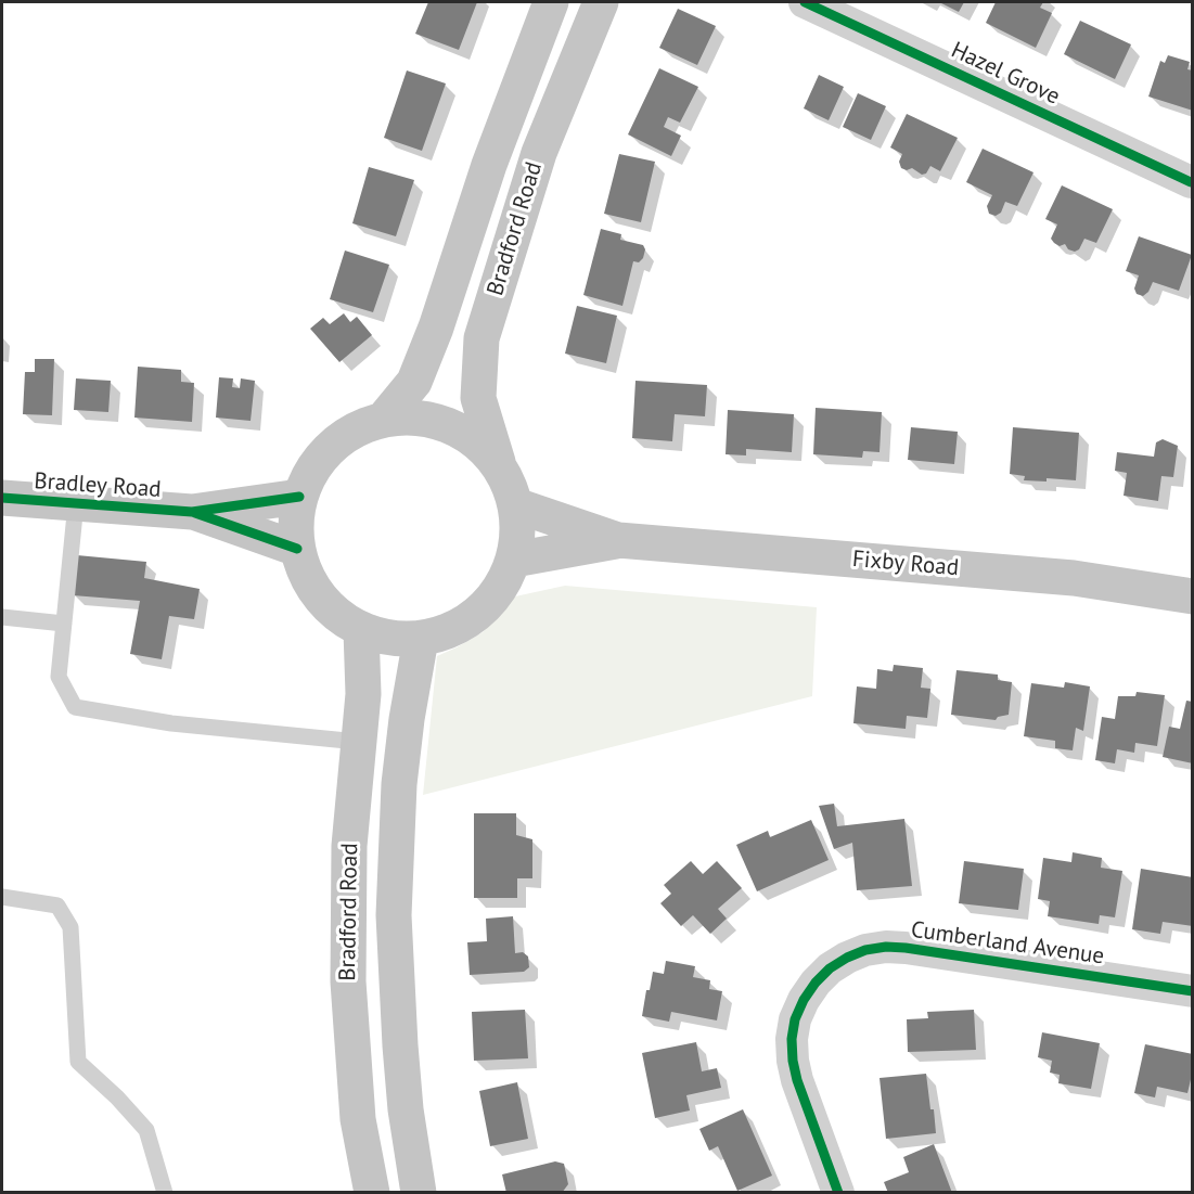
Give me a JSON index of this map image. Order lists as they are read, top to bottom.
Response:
{
  "streets": {
    "main road": ["Bradford Road", "Bradley Road", "Fixby Road"],
    "street": ["Hazel Grove", "Cumberland Avenue"]
  },
  "crossings": [
    ["Bradford Road", "Bradley Road"],
    ["Bradford Road", "Fixby Road"],
    ["Bradley Road", "Fixby Road"]
  ]
}
